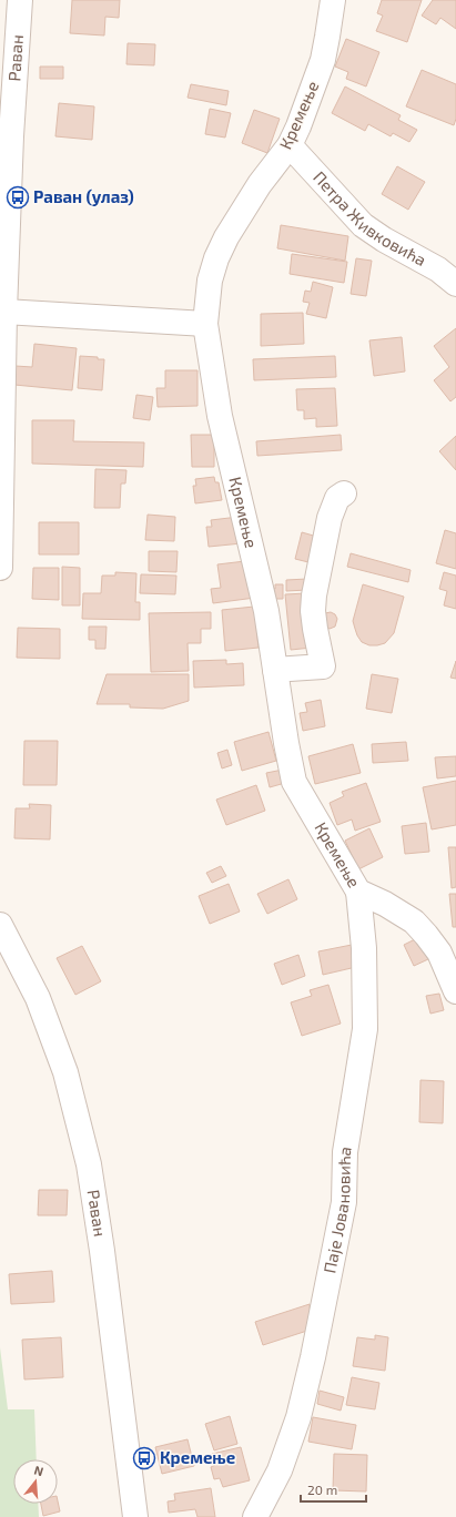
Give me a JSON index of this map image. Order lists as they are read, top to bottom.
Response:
{
  "streets": {
    "street": [
      "Раван",
      "Кремење",
      "Петра Живковића",
      "Паје Јовановића"
    ]
  },
  "crossings": [
    ["Кремење", "Петра Живковића"],
    ["Кремење", "Паје Јовановића"]
  ],
  "places": {
    "bus stop": ["Раван (улаз)", "Кремење"]
  },
  "scale_bar": "20 m",
  "north": "top"
}
